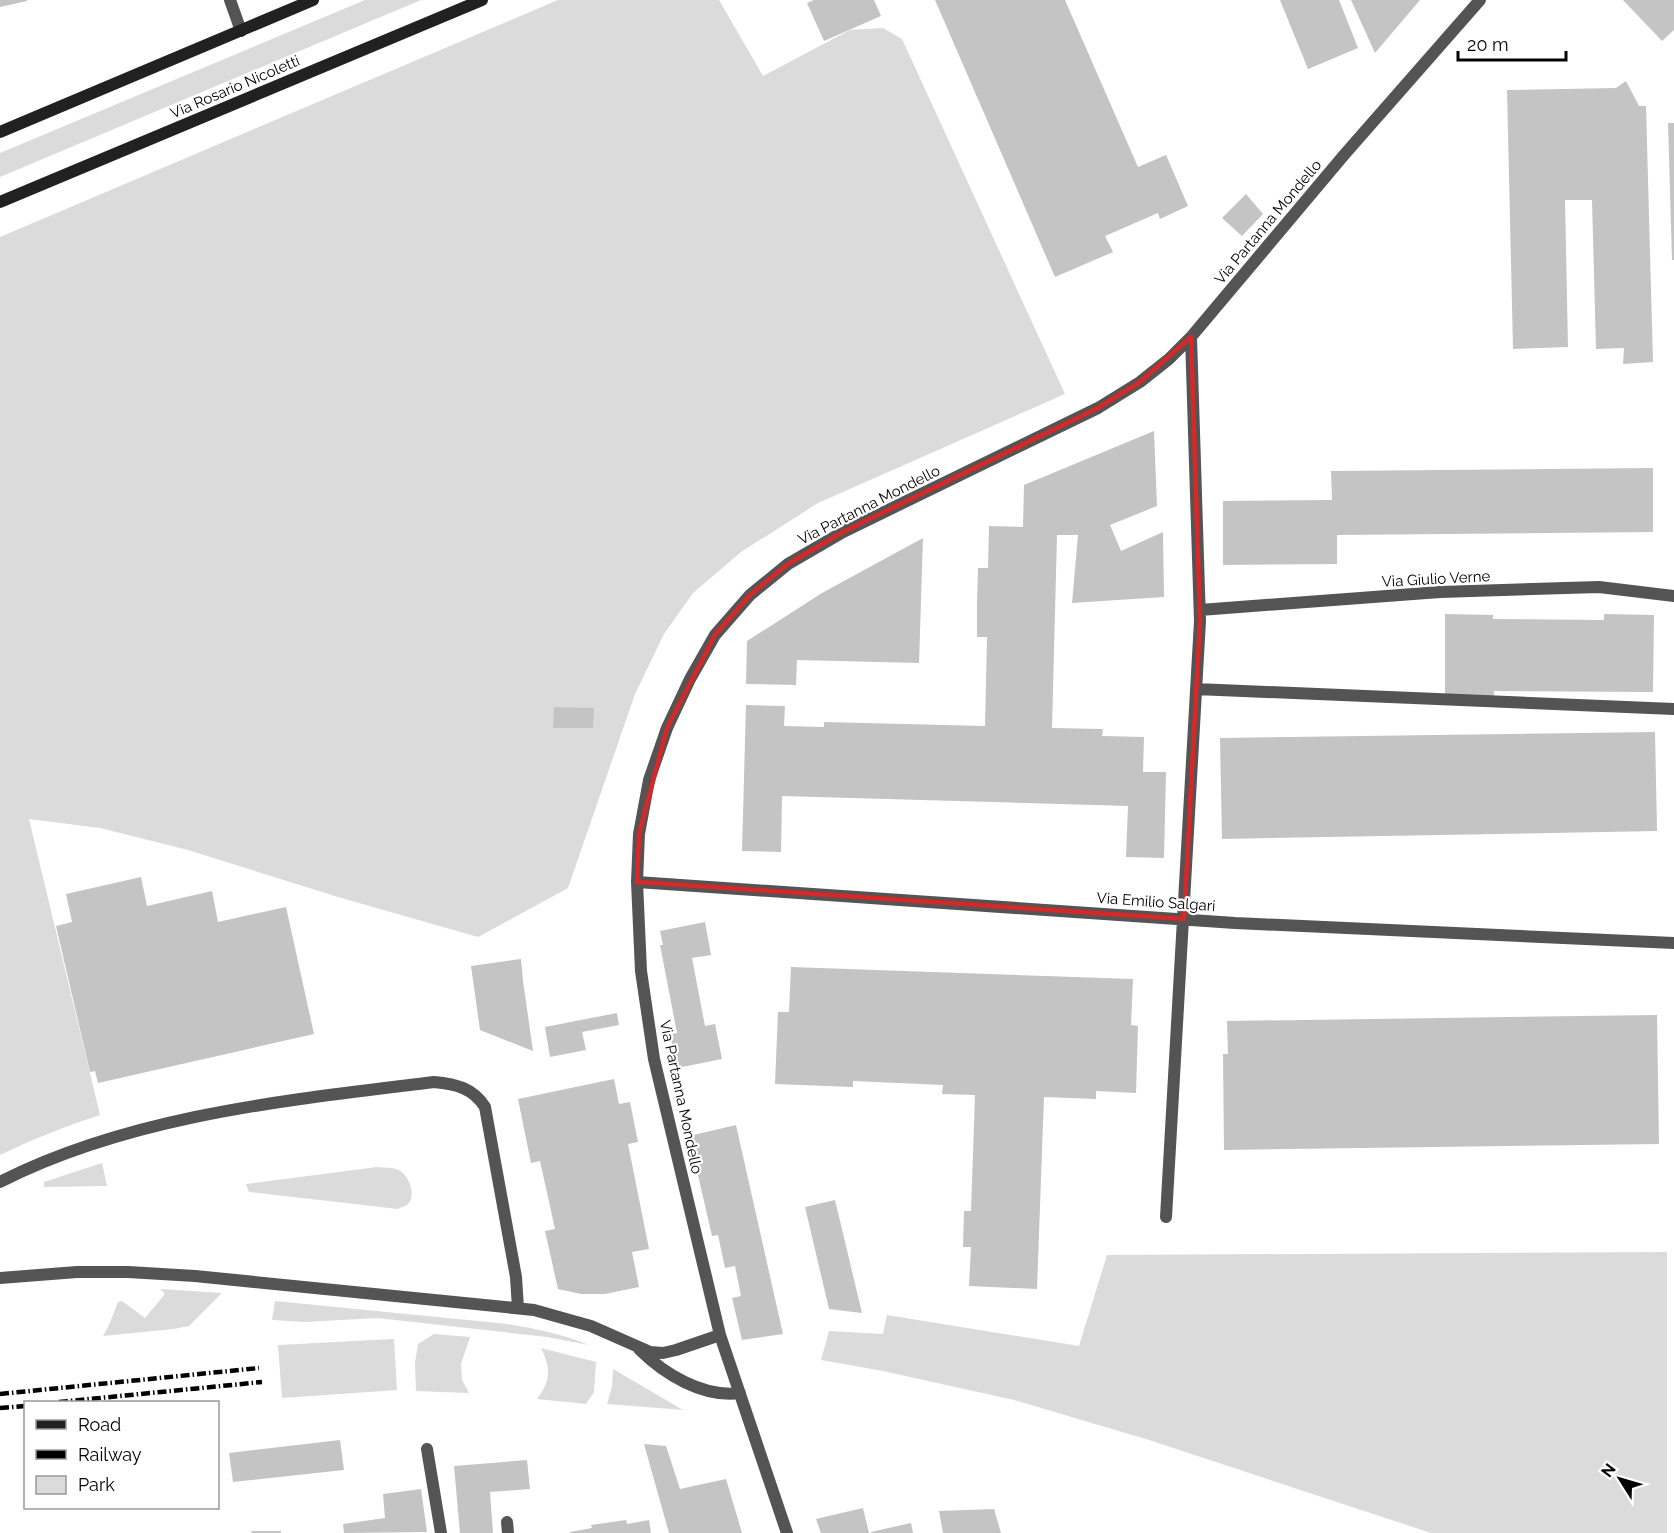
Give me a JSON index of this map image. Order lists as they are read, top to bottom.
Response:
{
  "streets": {
    "main road": ["Via Rosario Nicoletti"],
    "street": ["Via Partanna Mondello", "Via Giulio Verne", "Via Emilio Salgari"]
  },
  "crossings": [
    ["Via Partanna Mondello", "Via Emilio Salgari"]
  ],
  "legend": ["Road", "Railway", "Park"],
  "scale_bar": "20 m",
  "north": "top left"
}
